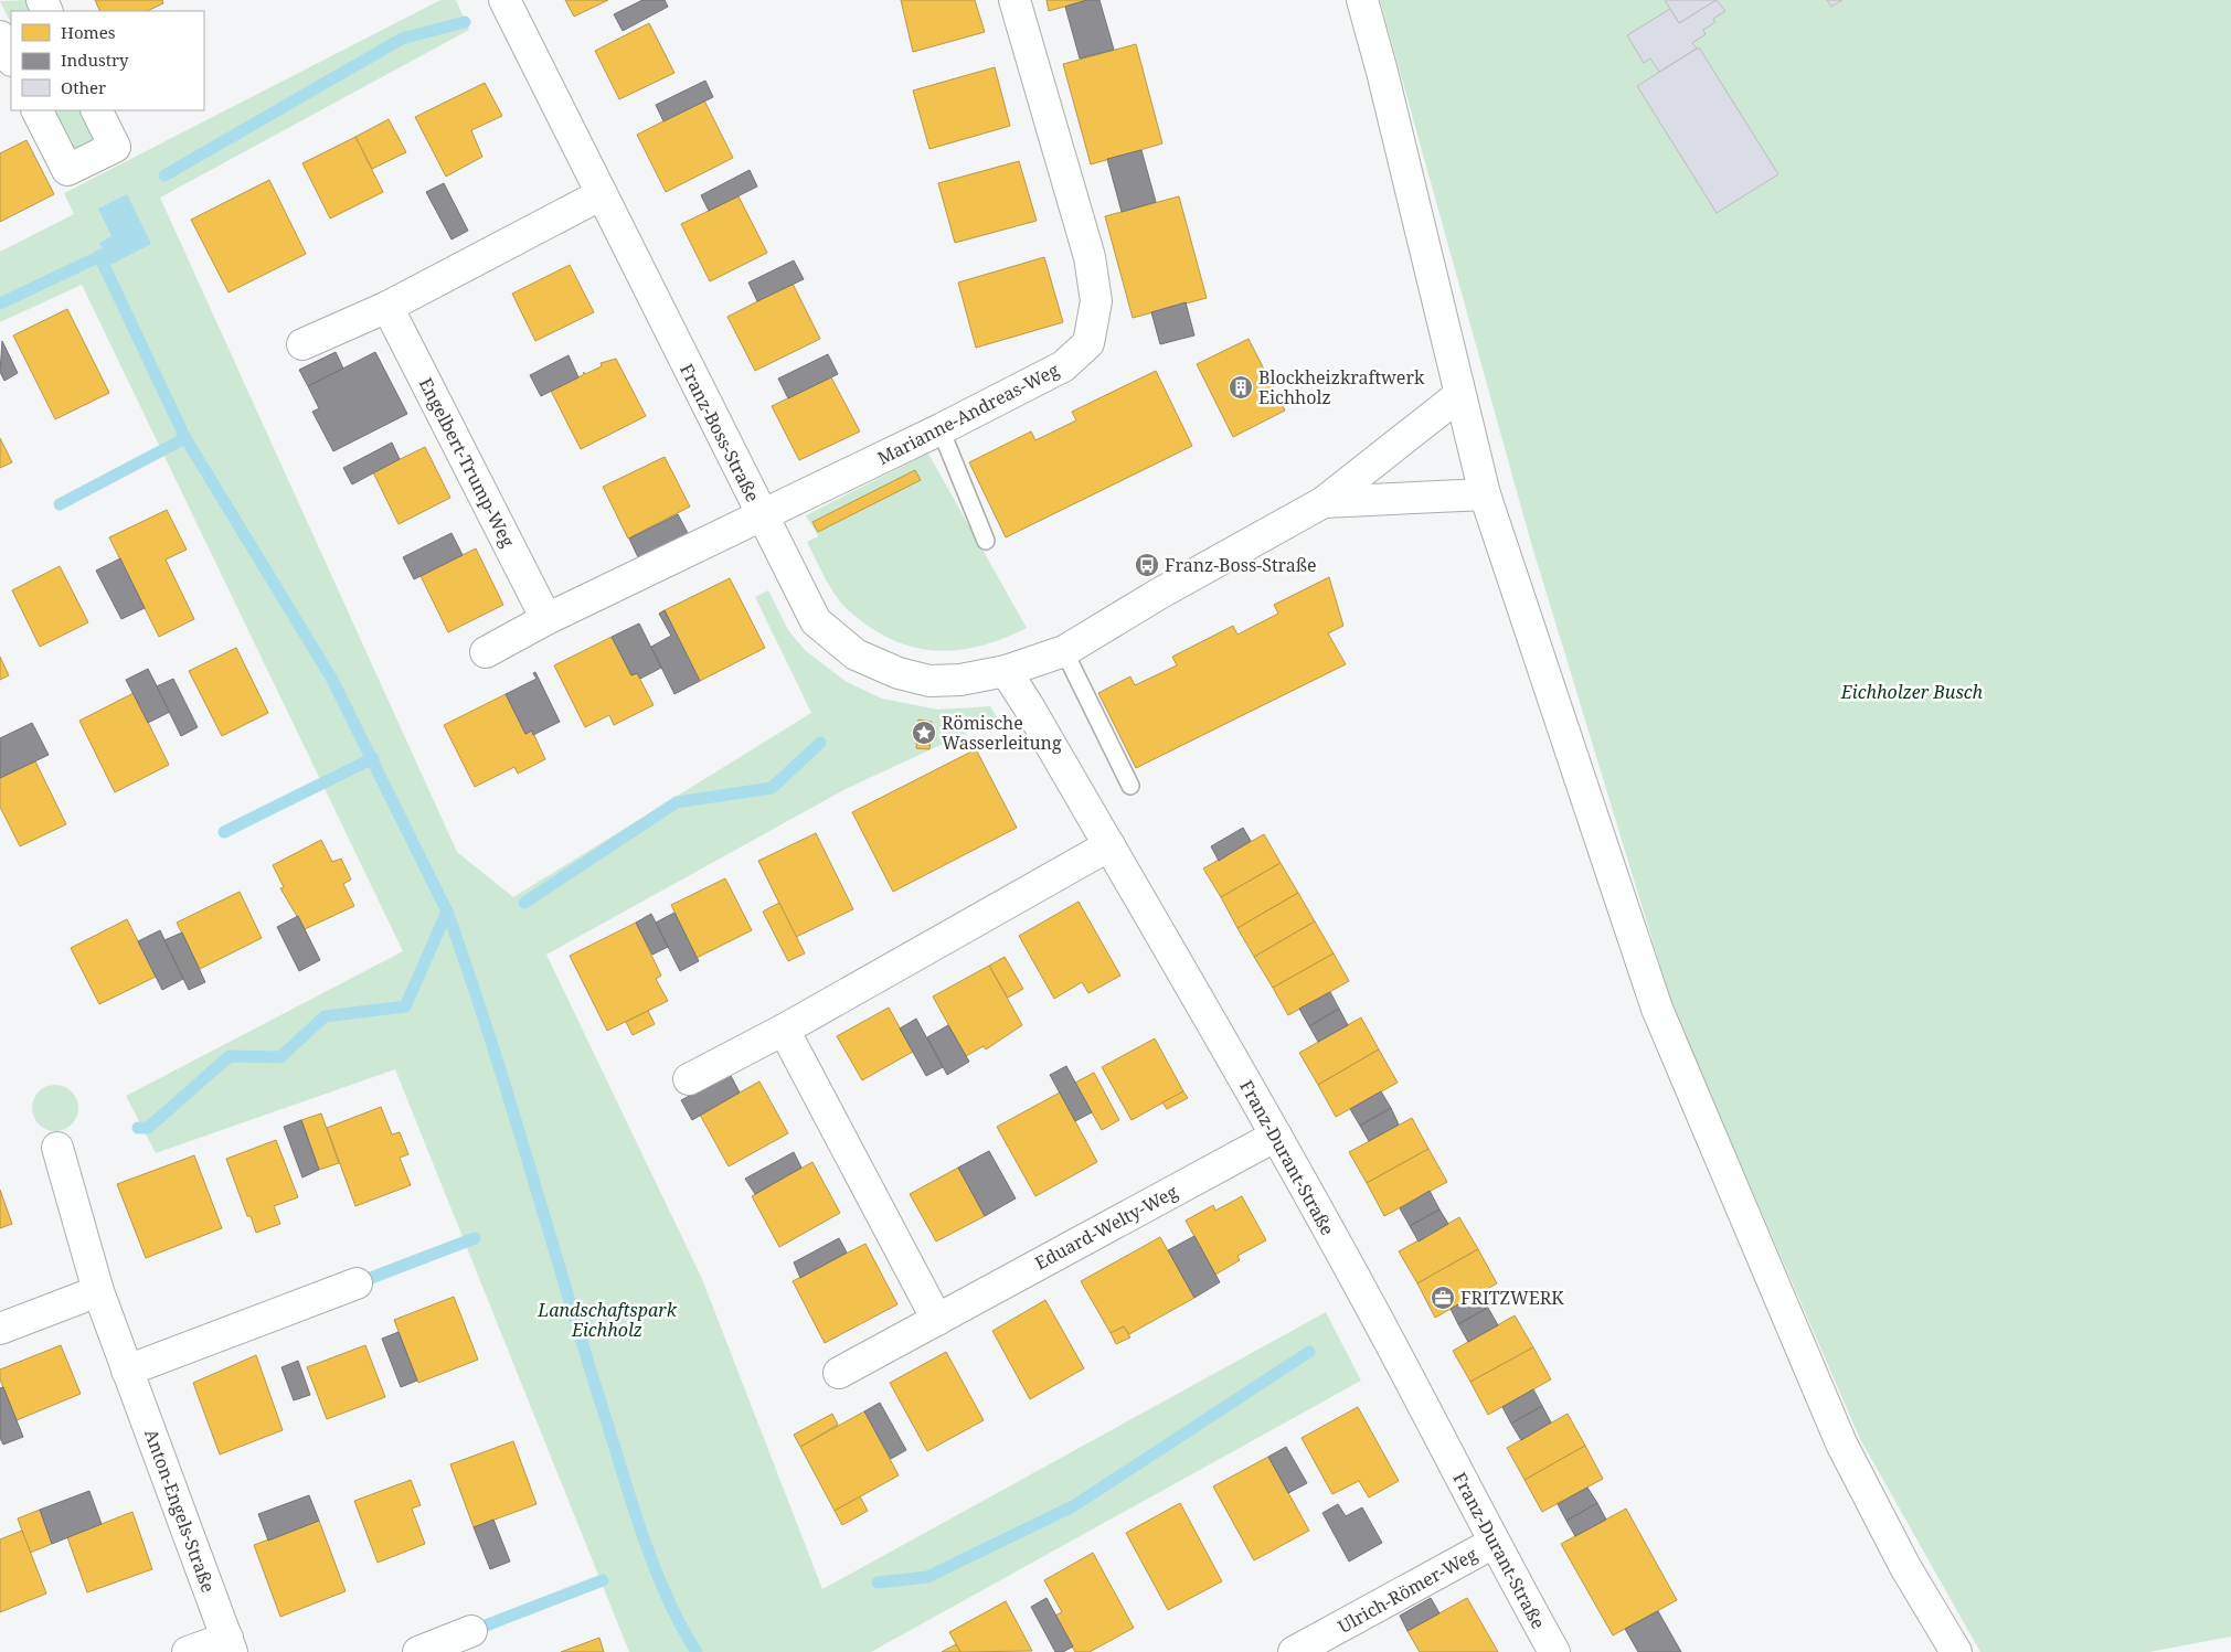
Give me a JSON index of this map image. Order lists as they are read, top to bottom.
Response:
{
  "streets": {
    "street": [
      "Marianne-Andreas-Weg",
      "Franz-Boss-Straße",
      "Engelbert-Trump-Weg",
      "Franz-Durant-Straße",
      "Eduard-Welty-Weg",
      "Anton-Engels-Straße",
      "Ulrich-Römer-Weg"
    ]
  },
  "crossings": [
    ["Marianne-Andreas-Weg", "Franz-Boss-Straße"],
    ["Franz-Boss-Straße", "Franz-Durant-Straße"],
    ["Franz-Durant-Straße", "Eduard-Welty-Weg"],
    ["Franz-Durant-Straße", "Ulrich-Römer-Weg"]
  ],
  "parks": ["Eichholzer Busch", "Landschaftspark Eichholz"],
  "places": {
    "building": ["Blockheizkraftwerk Eichholz"],
    "bus stop": ["Franz-Boss-Straße"],
    "place": ["Römische Wasserleitung"],
    "office": ["FRITZWERK"]
  },
  "legend": ["Homes", "Industry", "Other"]
}
